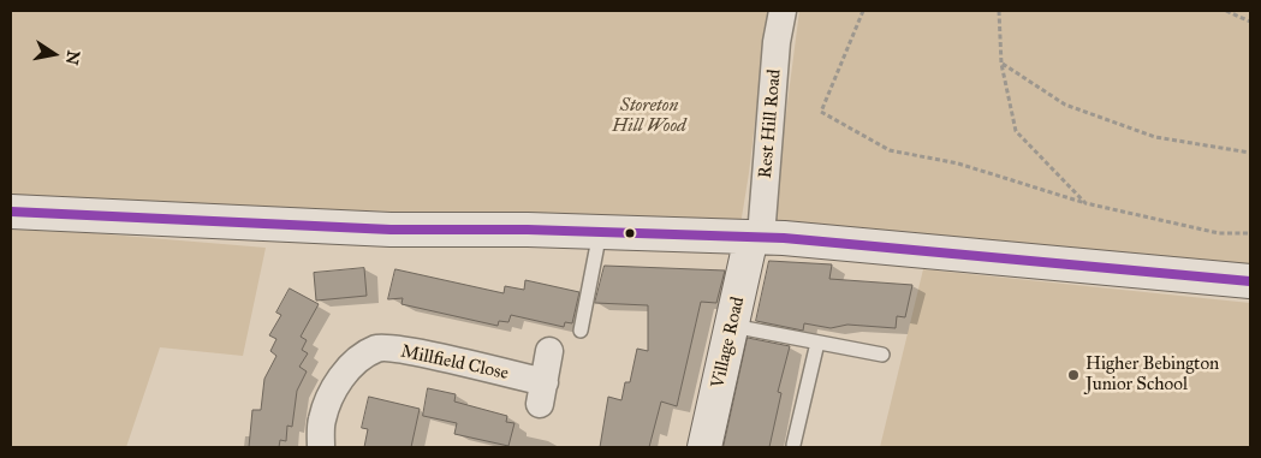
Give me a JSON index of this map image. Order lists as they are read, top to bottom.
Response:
{
  "streets": {
    "main road": ["Village Road"],
    "street": ["Rest Hill Road", "Millfield Close"]
  },
  "crossings": [
    ["Rest Hill Road", "Village Road"]
  ],
  "parks": ["Storeton Hill Wood"],
  "places": ["Higher Bebington Junior School"],
  "north": "right"
}
